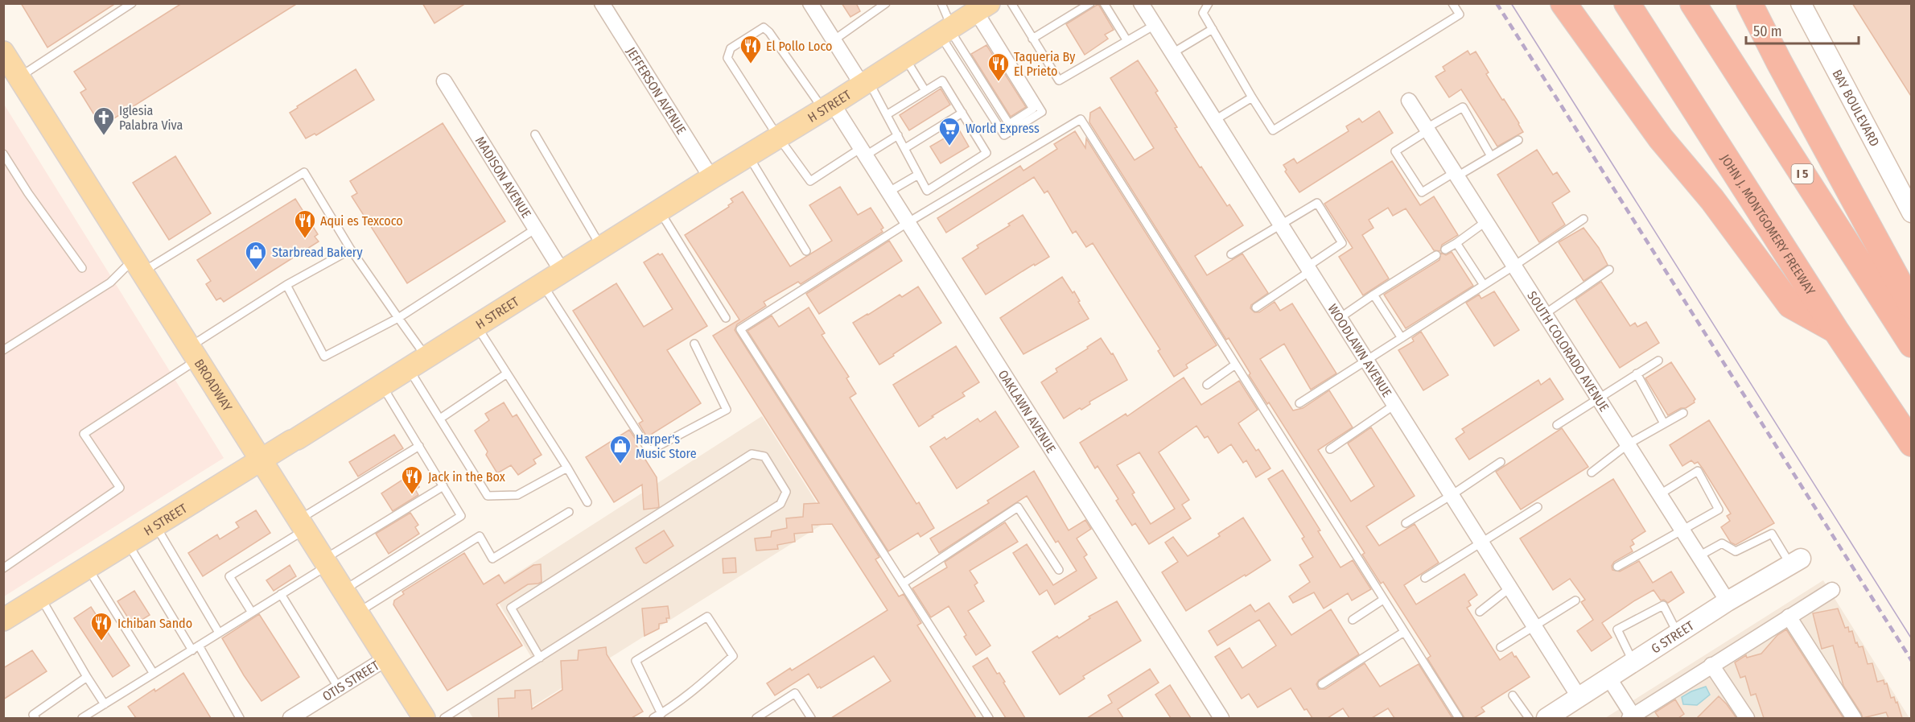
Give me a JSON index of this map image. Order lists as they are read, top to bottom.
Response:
{
  "streets": {
    "highway": ["I 5", "JOHN J. MONTGOMERY FREEWAY"],
    "main road": ["H STREET", "BROADWAY"],
    "street": [
      "JEFFERSON AVENUE",
      "BAY BOULEVARD",
      "MADISON AVENUE",
      "WOODLAWN AVENUE",
      "SOUTH COLORADO AVENUE",
      "OAKLAWN AVENUE",
      "G STREET",
      "OTIS STREET"
    ]
  },
  "crossings": [
    ["JEFFERSON AVENUE", "H STREET"],
    ["H STREET", "MADISON AVENUE"],
    ["H STREET", "BROADWAY"],
    ["H STREET", "OAKLAWN AVENUE"],
    ["WOODLAWN AVENUE", "G STREET"],
    ["SOUTH COLORADO AVENUE", "G STREET"],
    ["BROADWAY", "OTIS STREET"]
  ],
  "places": {
    "restaurant": [
      "El Pollo Loco",
      "Taqueria By El Prieto",
      "Aqui es Texcoco",
      "Jack in the Box",
      "Ichiban Sando"
    ],
    "church": ["Iglesia Palabra Viva"],
    "supermarket": ["World Express"],
    "shop": ["Starbread Bakery", "Harper's Music Store"]
  },
  "scale_bar": "50 m"
}
